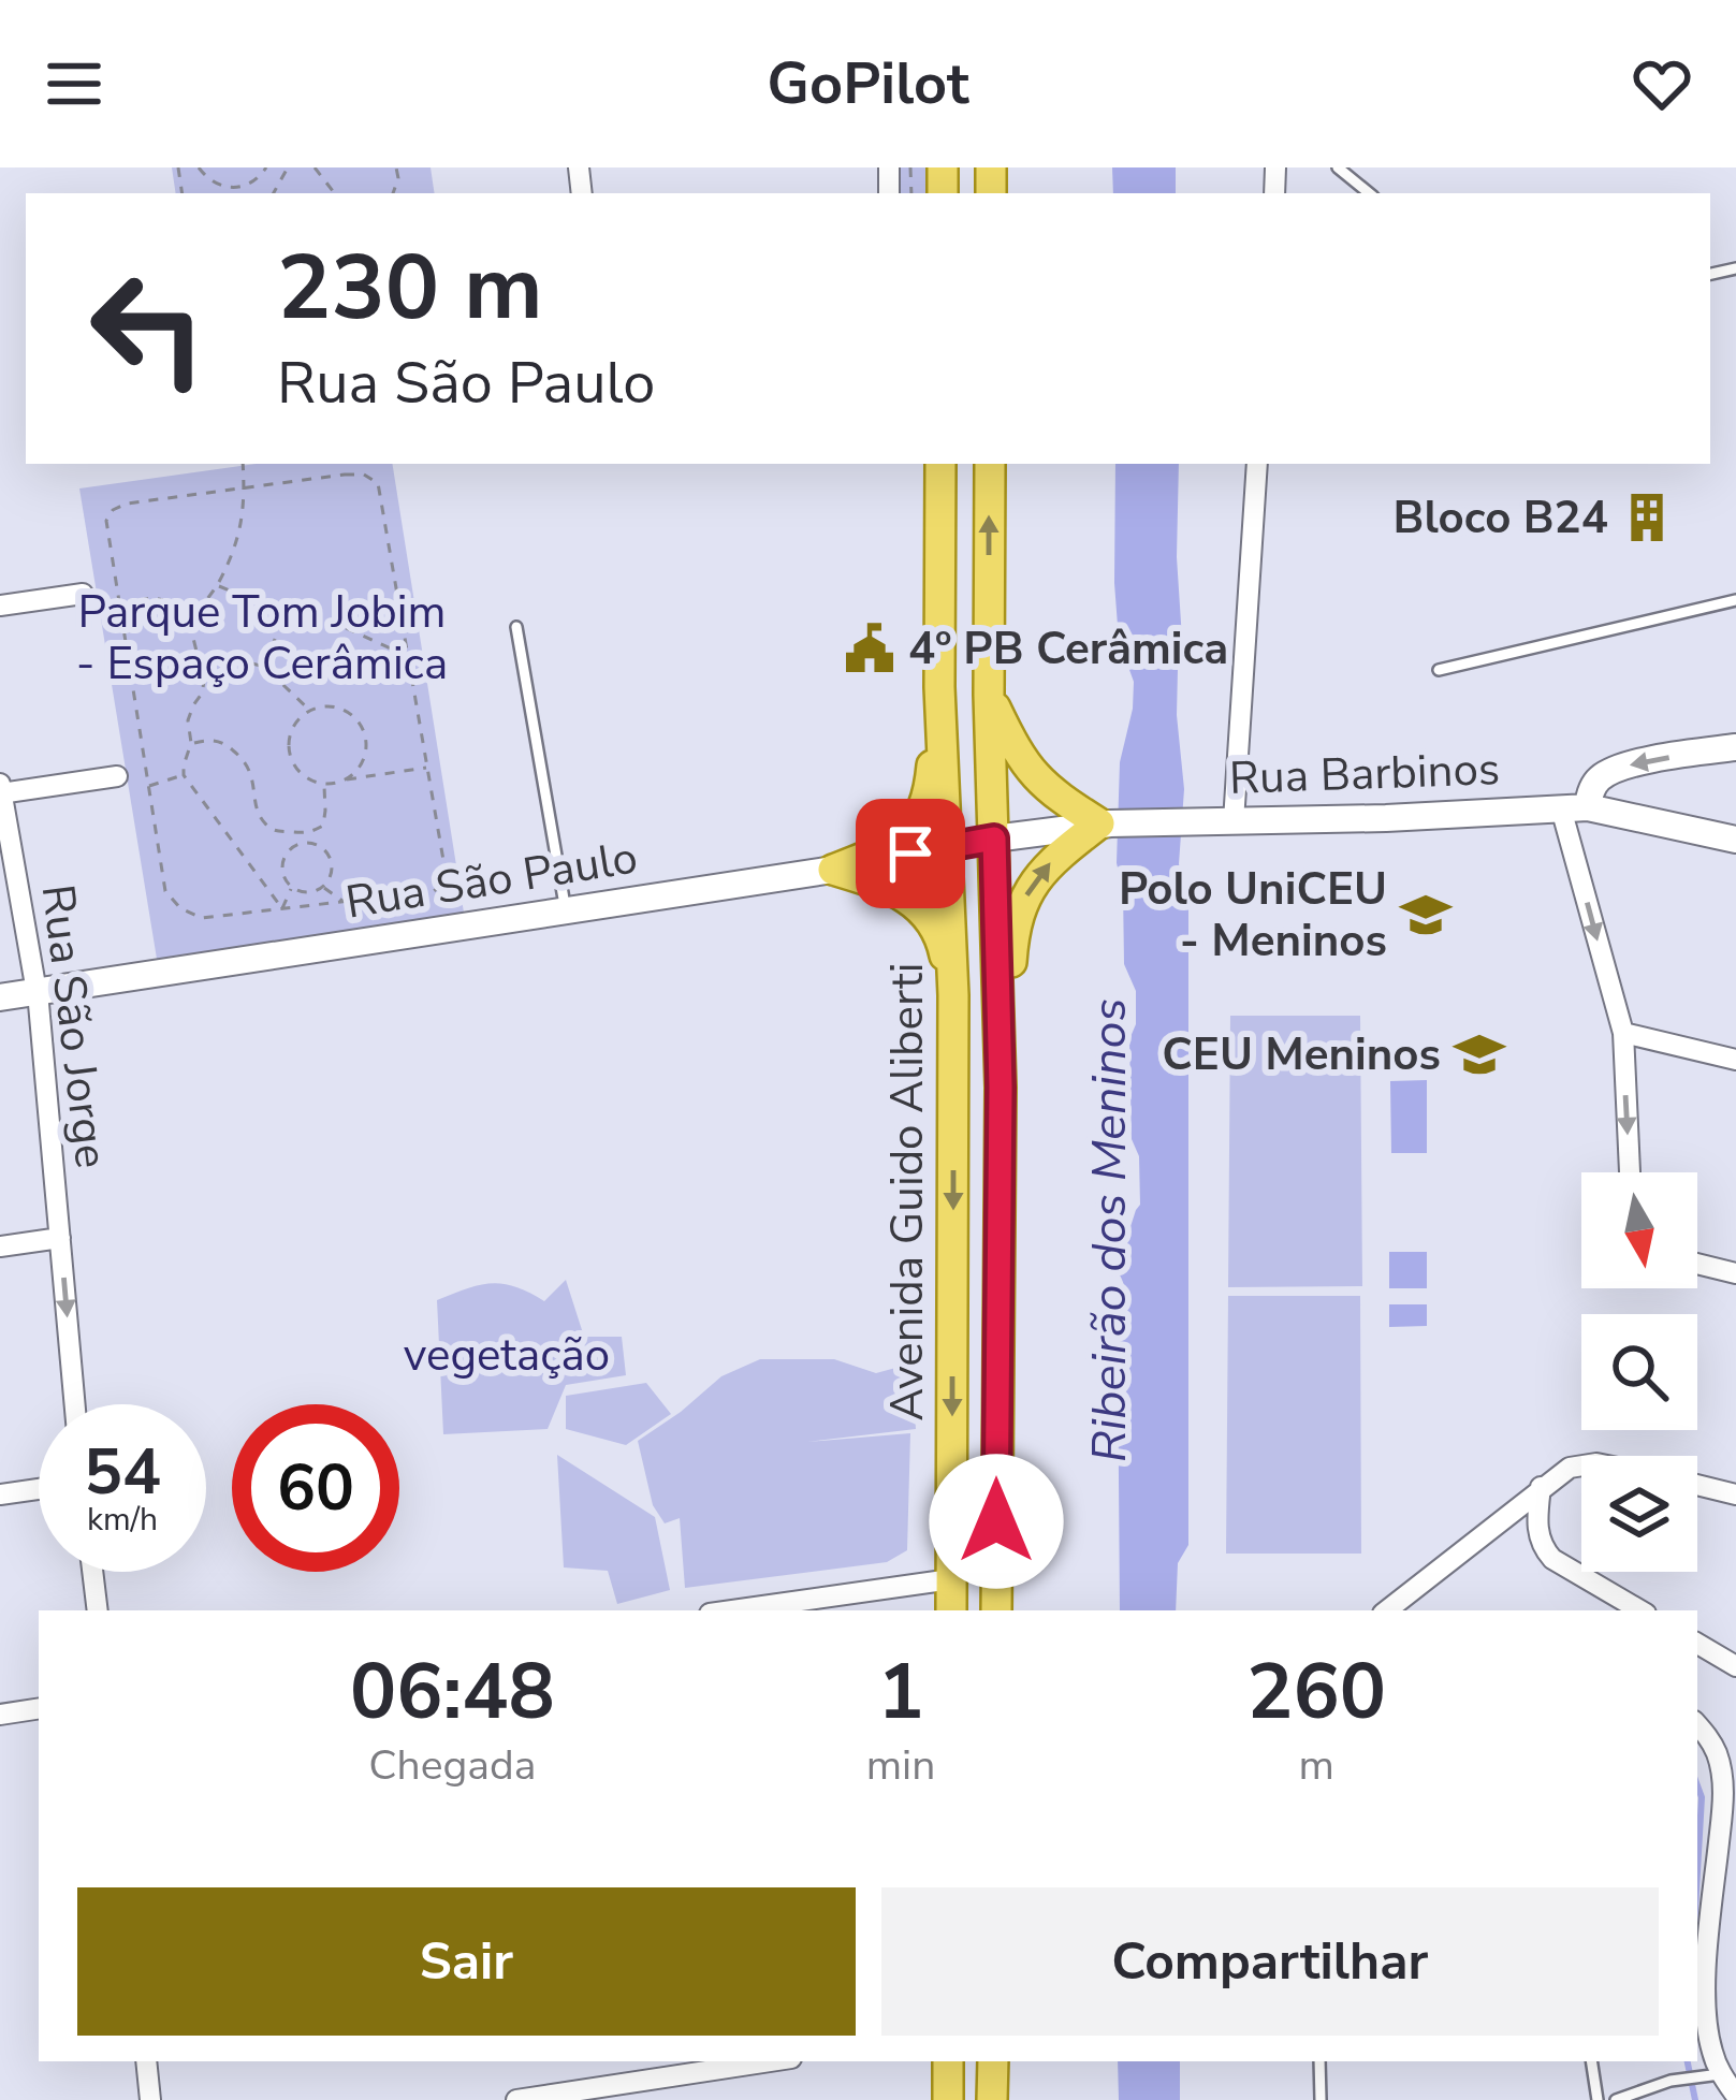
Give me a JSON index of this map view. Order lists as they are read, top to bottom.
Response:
{
  "streets": {
    "main road": ["Avenida Guido Aliberti"],
    "street": ["Rua Barbinos", "Rua São Paulo", "Rua São Jorge"]
  },
  "crossings": [
    ["Rua Barbinos", "Rua São Paulo"],
    ["Rua Barbinos", "Avenida Guido Aliberti"],
    ["Rua São Paulo", "Rua São Jorge"],
    ["Rua São Paulo", "Avenida Guido Aliberti"]
  ],
  "water": ["Ribeirão dos Meninos"],
  "parks": ["Parque Tom Jobim - Espaço Cerâmica", "vegetação"],
  "places": {
    "building": ["Bloco B24"],
    "public building": ["4º PB Cerâmica"],
    "school or university": ["Polo UniCEU - Meninos", "CEU Meninos"]
  },
  "north": "bottom",
  "page": {
    "header": "GoPilot",
    "turn": ["230 m", "Rua São Paulo"],
    "speed": "54 km/h",
    "limit": "60",
    "eta": [
      "06:48",
      "Chegada",
      "1",
      "min",
      "260",
      "m"
    ],
    "buttons": ["Sair", "Compartilhar"]
  }
}
